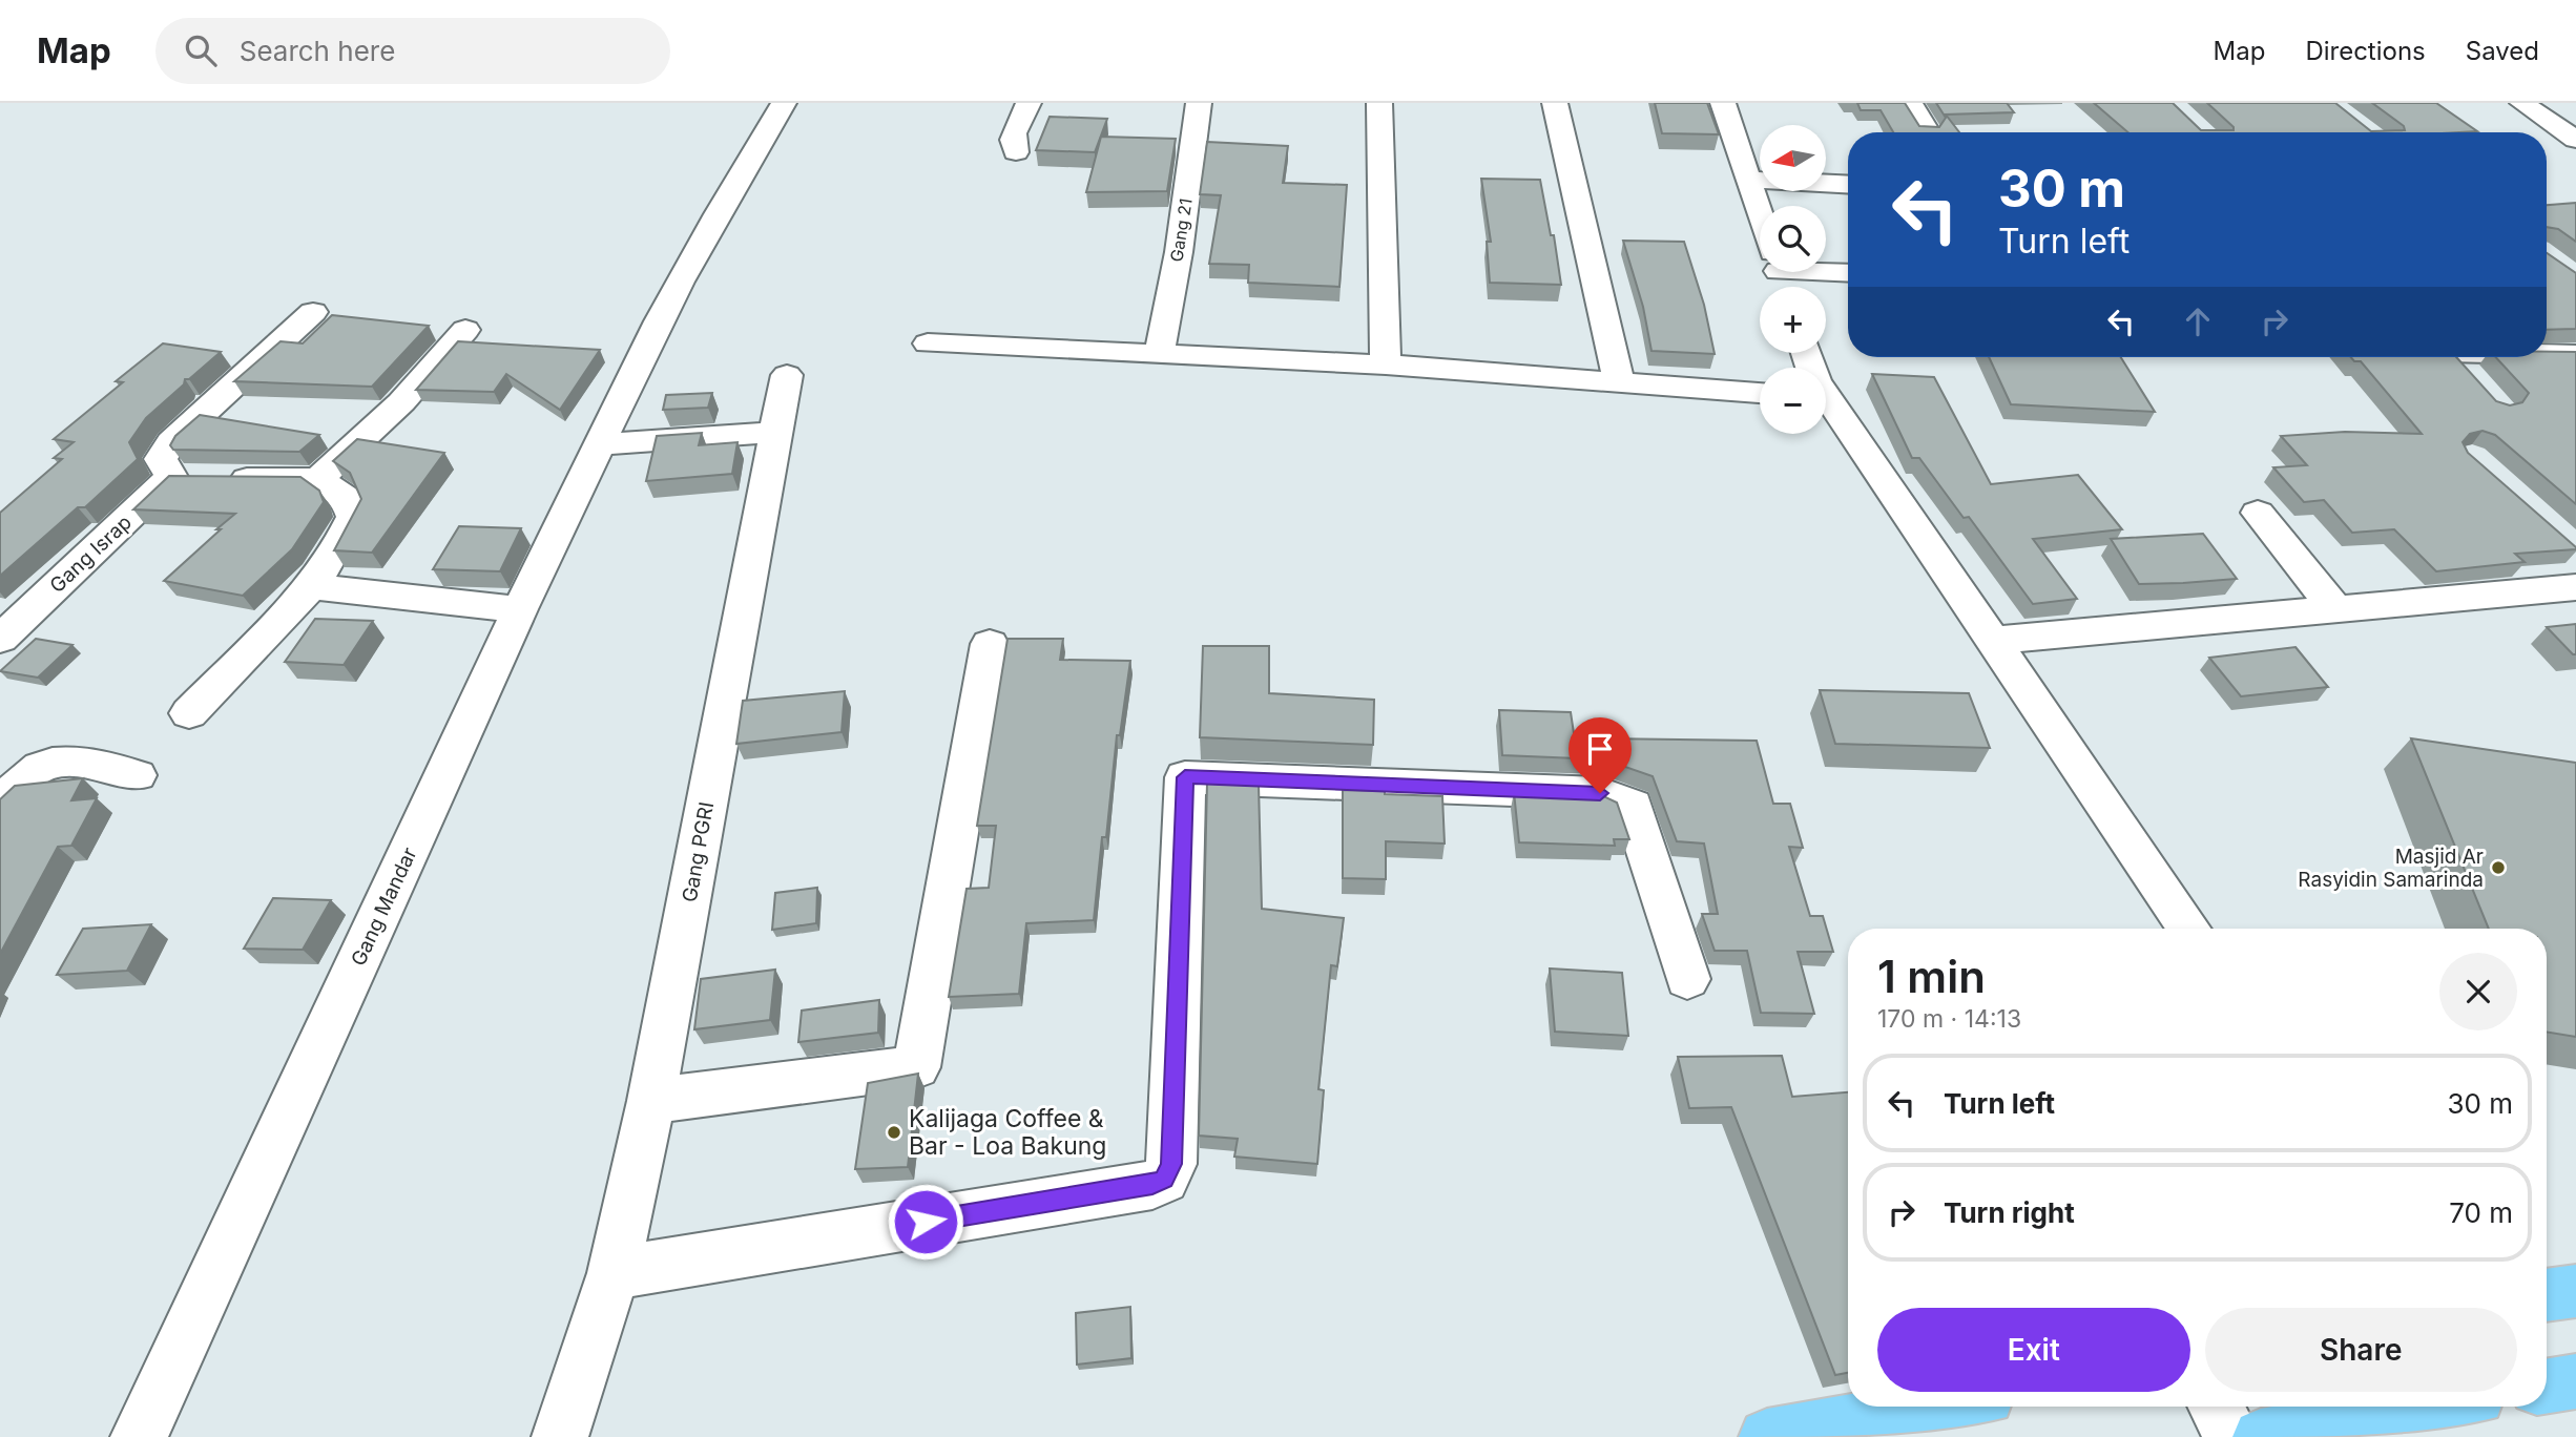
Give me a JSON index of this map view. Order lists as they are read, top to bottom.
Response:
{
  "streets": {
    "street": [
      "Gang 21",
      "Gang Israp",
      "Gang PGRI",
      "Gang Mandar"
    ]
  },
  "places": ["Masjid Ar Rasyidin Samarinda", "Kalijaga Coffee & Bar - Loa Bakung"],
  "north": "left",
  "page": {
    "header": "Map",
    "search": "Search here",
    "nav": ["Map", "Directions", "Saved"],
    "map_buttons": ["+", "−"],
    "turn": ["30 m", "Turn left"],
    "heading": ["1 min", "170 m · 14:13"],
    "list": [
      {
        "name": "Turn left",
        "value": "30 m"
      },
      {
        "name": "Turn right",
        "value": "70 m"
      }
    ],
    "buttons": ["Exit", "Share"]
  }
}
